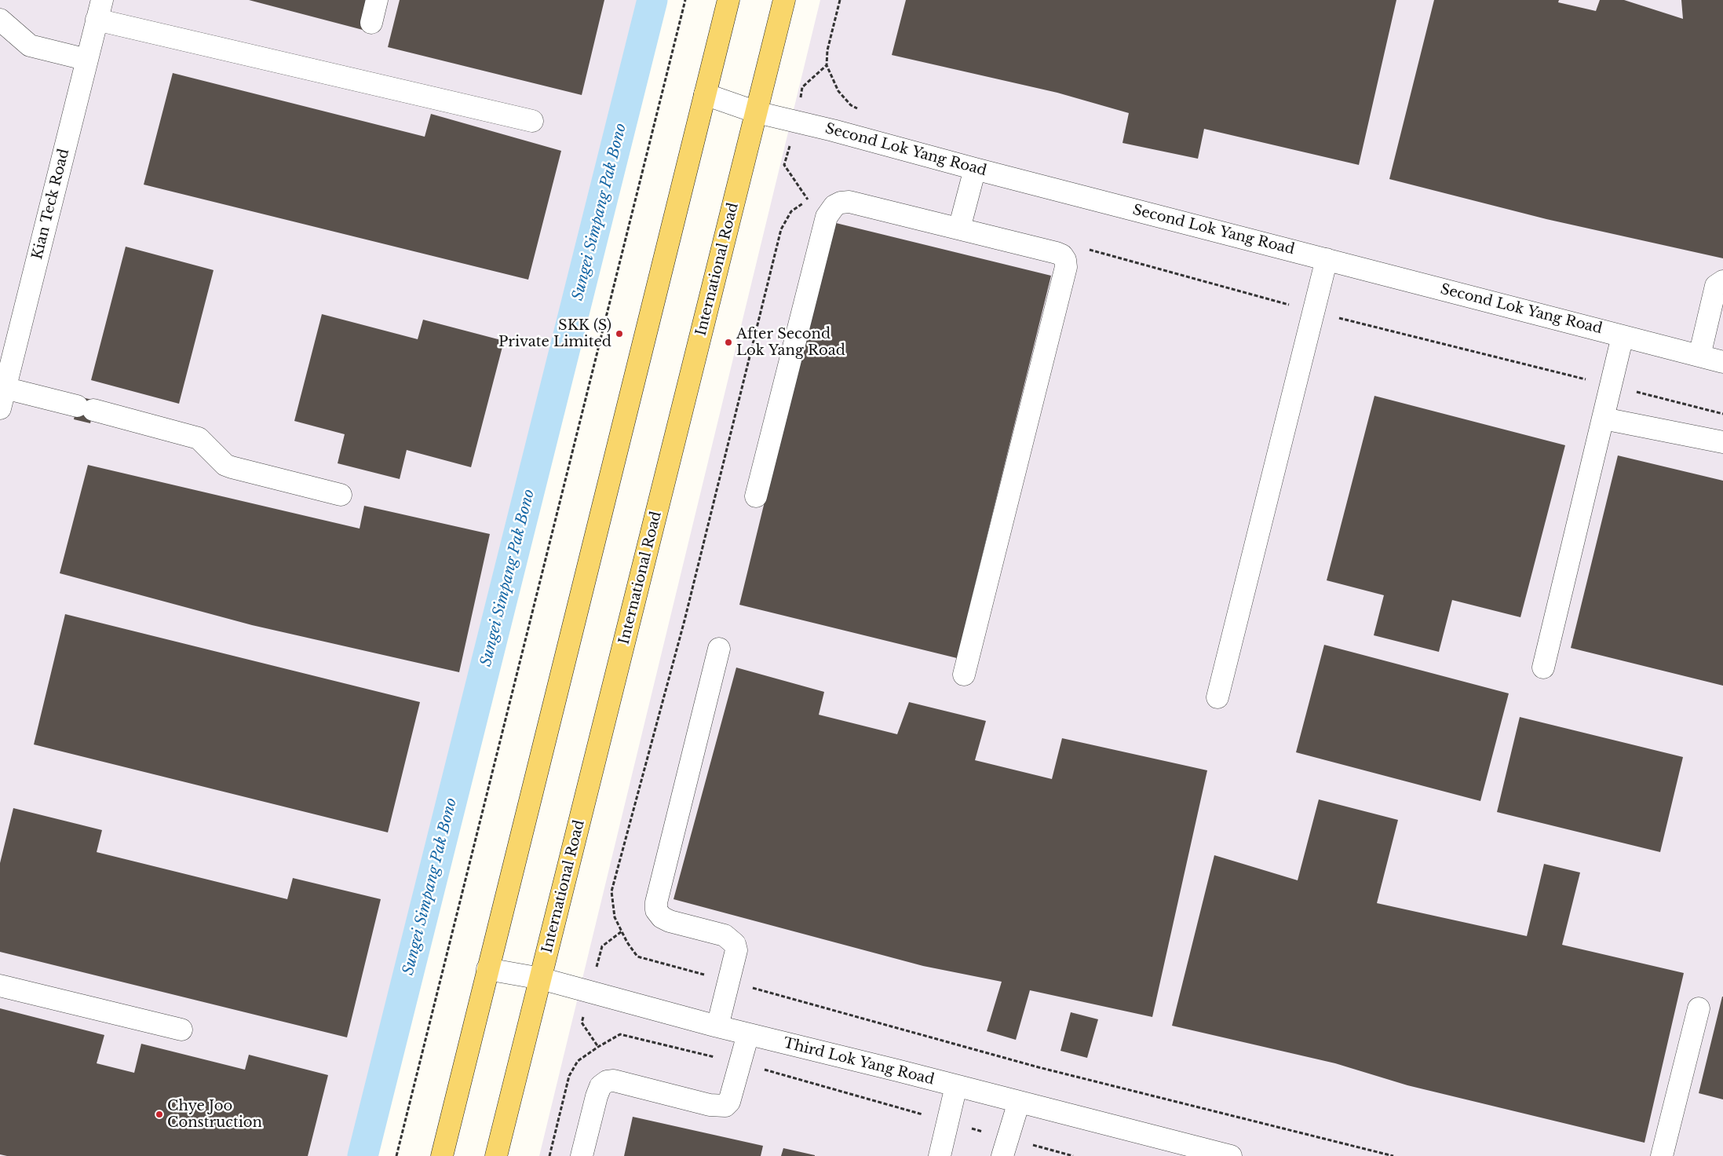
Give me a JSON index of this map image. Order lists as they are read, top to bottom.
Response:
{
  "streets": {
    "main road": ["International Road"],
    "street": ["Second Lok Yang Road", "Kian Teck Road", "Third Lok Yang Road"]
  },
  "crossings": [
    ["Second Lok Yang Road", "International Road"],
    ["International Road", "Third Lok Yang Road"]
  ],
  "water": ["Sungei Simpang Pak Bono"],
  "places": ["SKK (S) Private Limited", "After Second Lok Yang Road", "Chye Joo Construction"]
}
